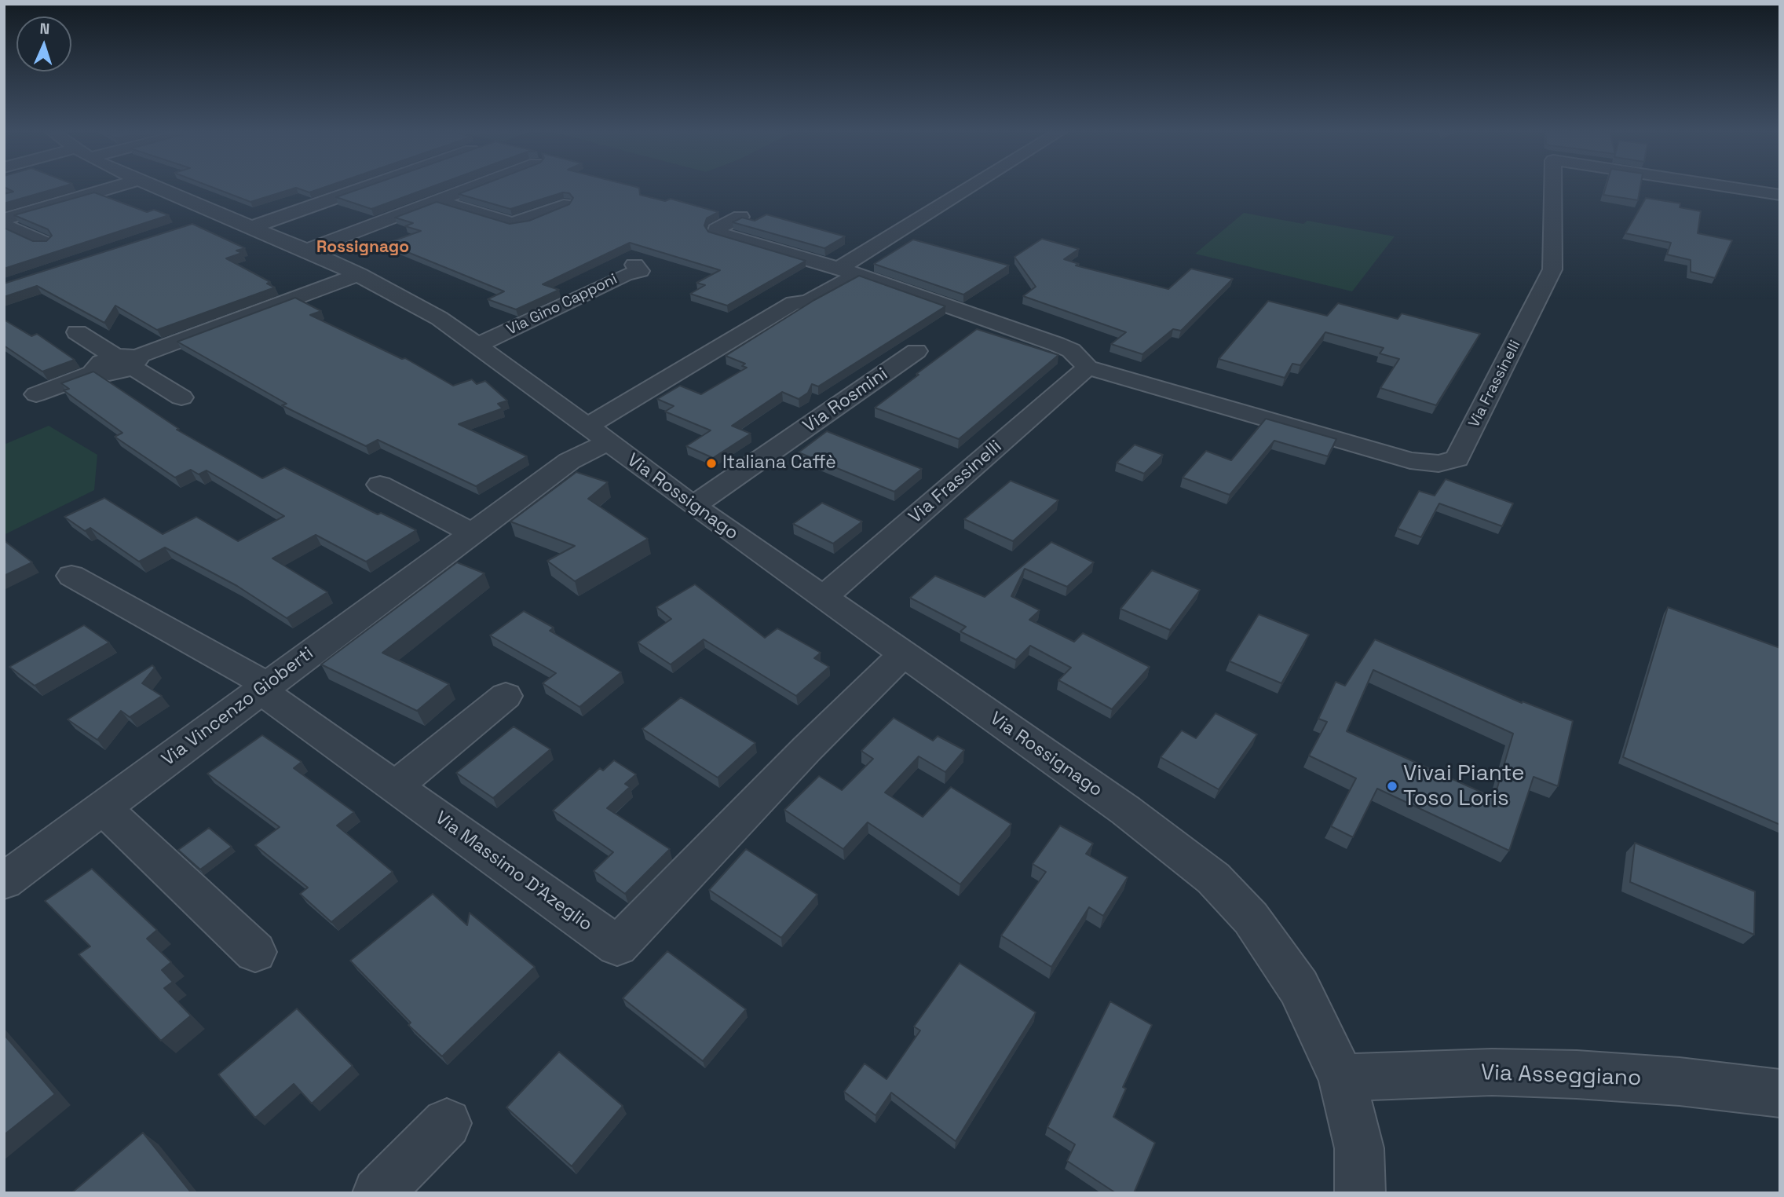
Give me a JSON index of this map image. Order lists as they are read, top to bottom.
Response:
{
  "streets": {
    "street": [
      "Via Gino Capponi",
      "Via Frassinelli",
      "Via Rosmini",
      "Via Rossignago",
      "Via Vincenzo Gioberti",
      "Via Massimo D'Azeglio",
      "Via Asseggiano"
    ]
  },
  "crossings": [
    ["Via Gino Capponi", "Via Rossignago"],
    ["Via Frassinelli", "Via Rossignago"],
    ["Via Rosmini", "Via Rossignago"],
    ["Via Rossignago", "Via Vincenzo Gioberti"],
    ["Via Rossignago", "Via Massimo D'Azeglio"],
    ["Via Rossignago", "Via Asseggiano"],
    ["Via Vincenzo Gioberti", "Via Massimo D'Azeglio"]
  ],
  "districts": ["Rossignago"],
  "places": ["Italiana Caffè", "Vivai Piante Toso Loris"],
  "north": "top"
}
